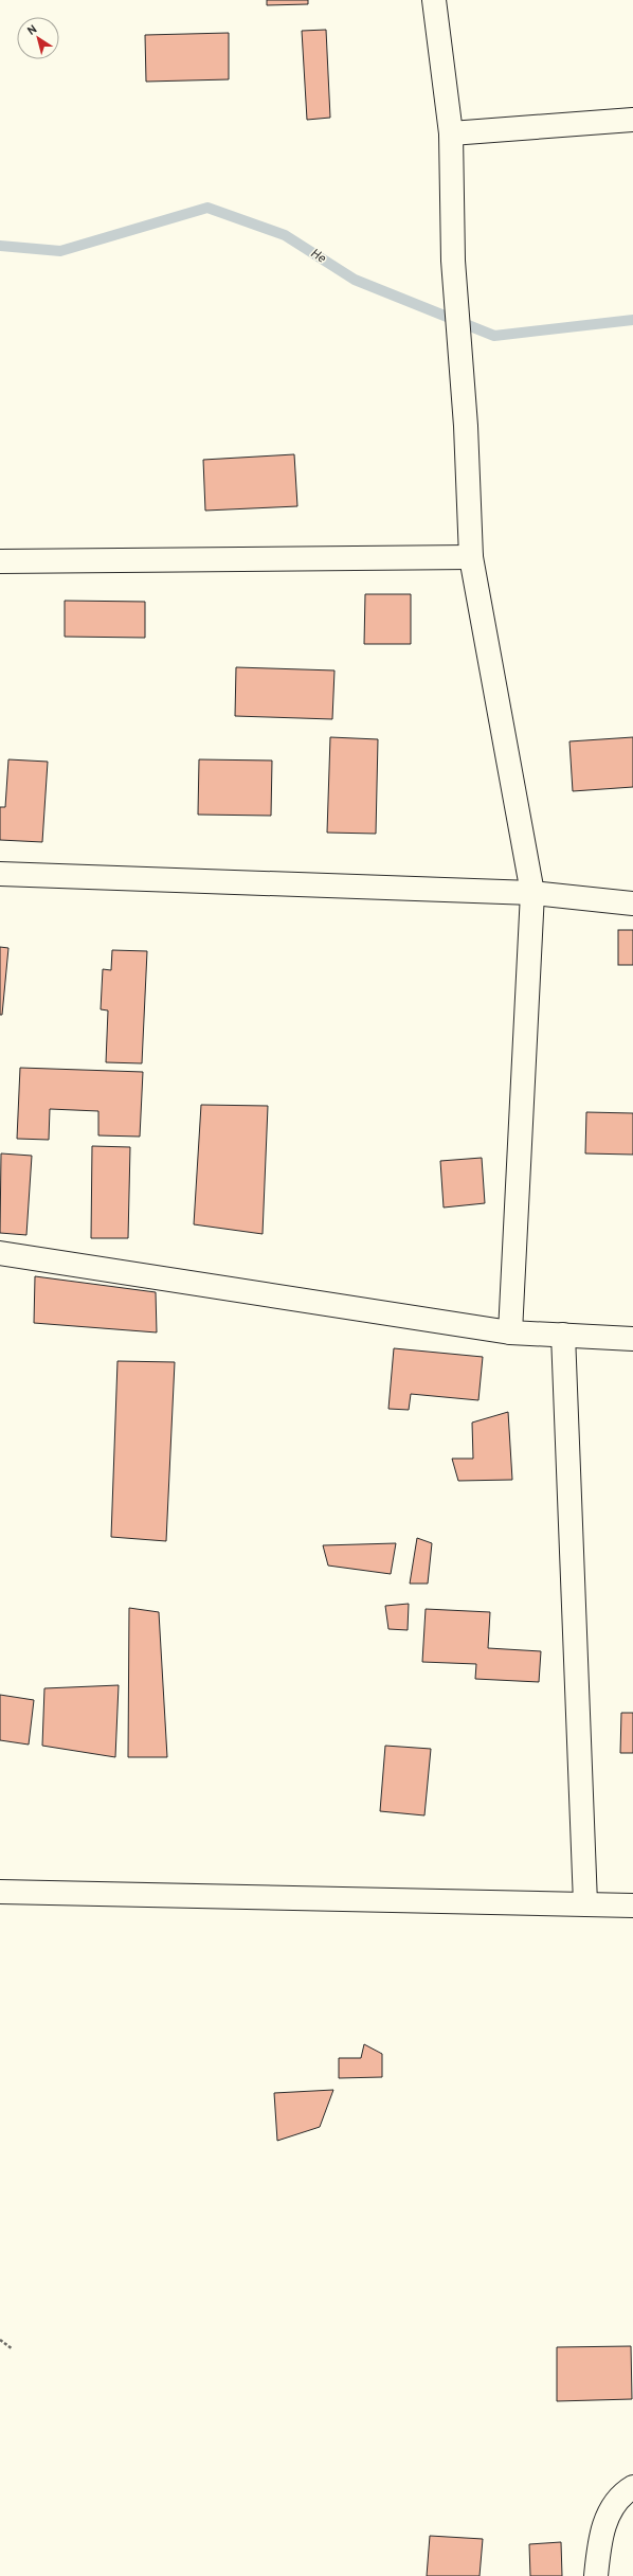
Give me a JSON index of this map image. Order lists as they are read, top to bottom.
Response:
{
  "water": ["He"],
  "north": "top left"
}
